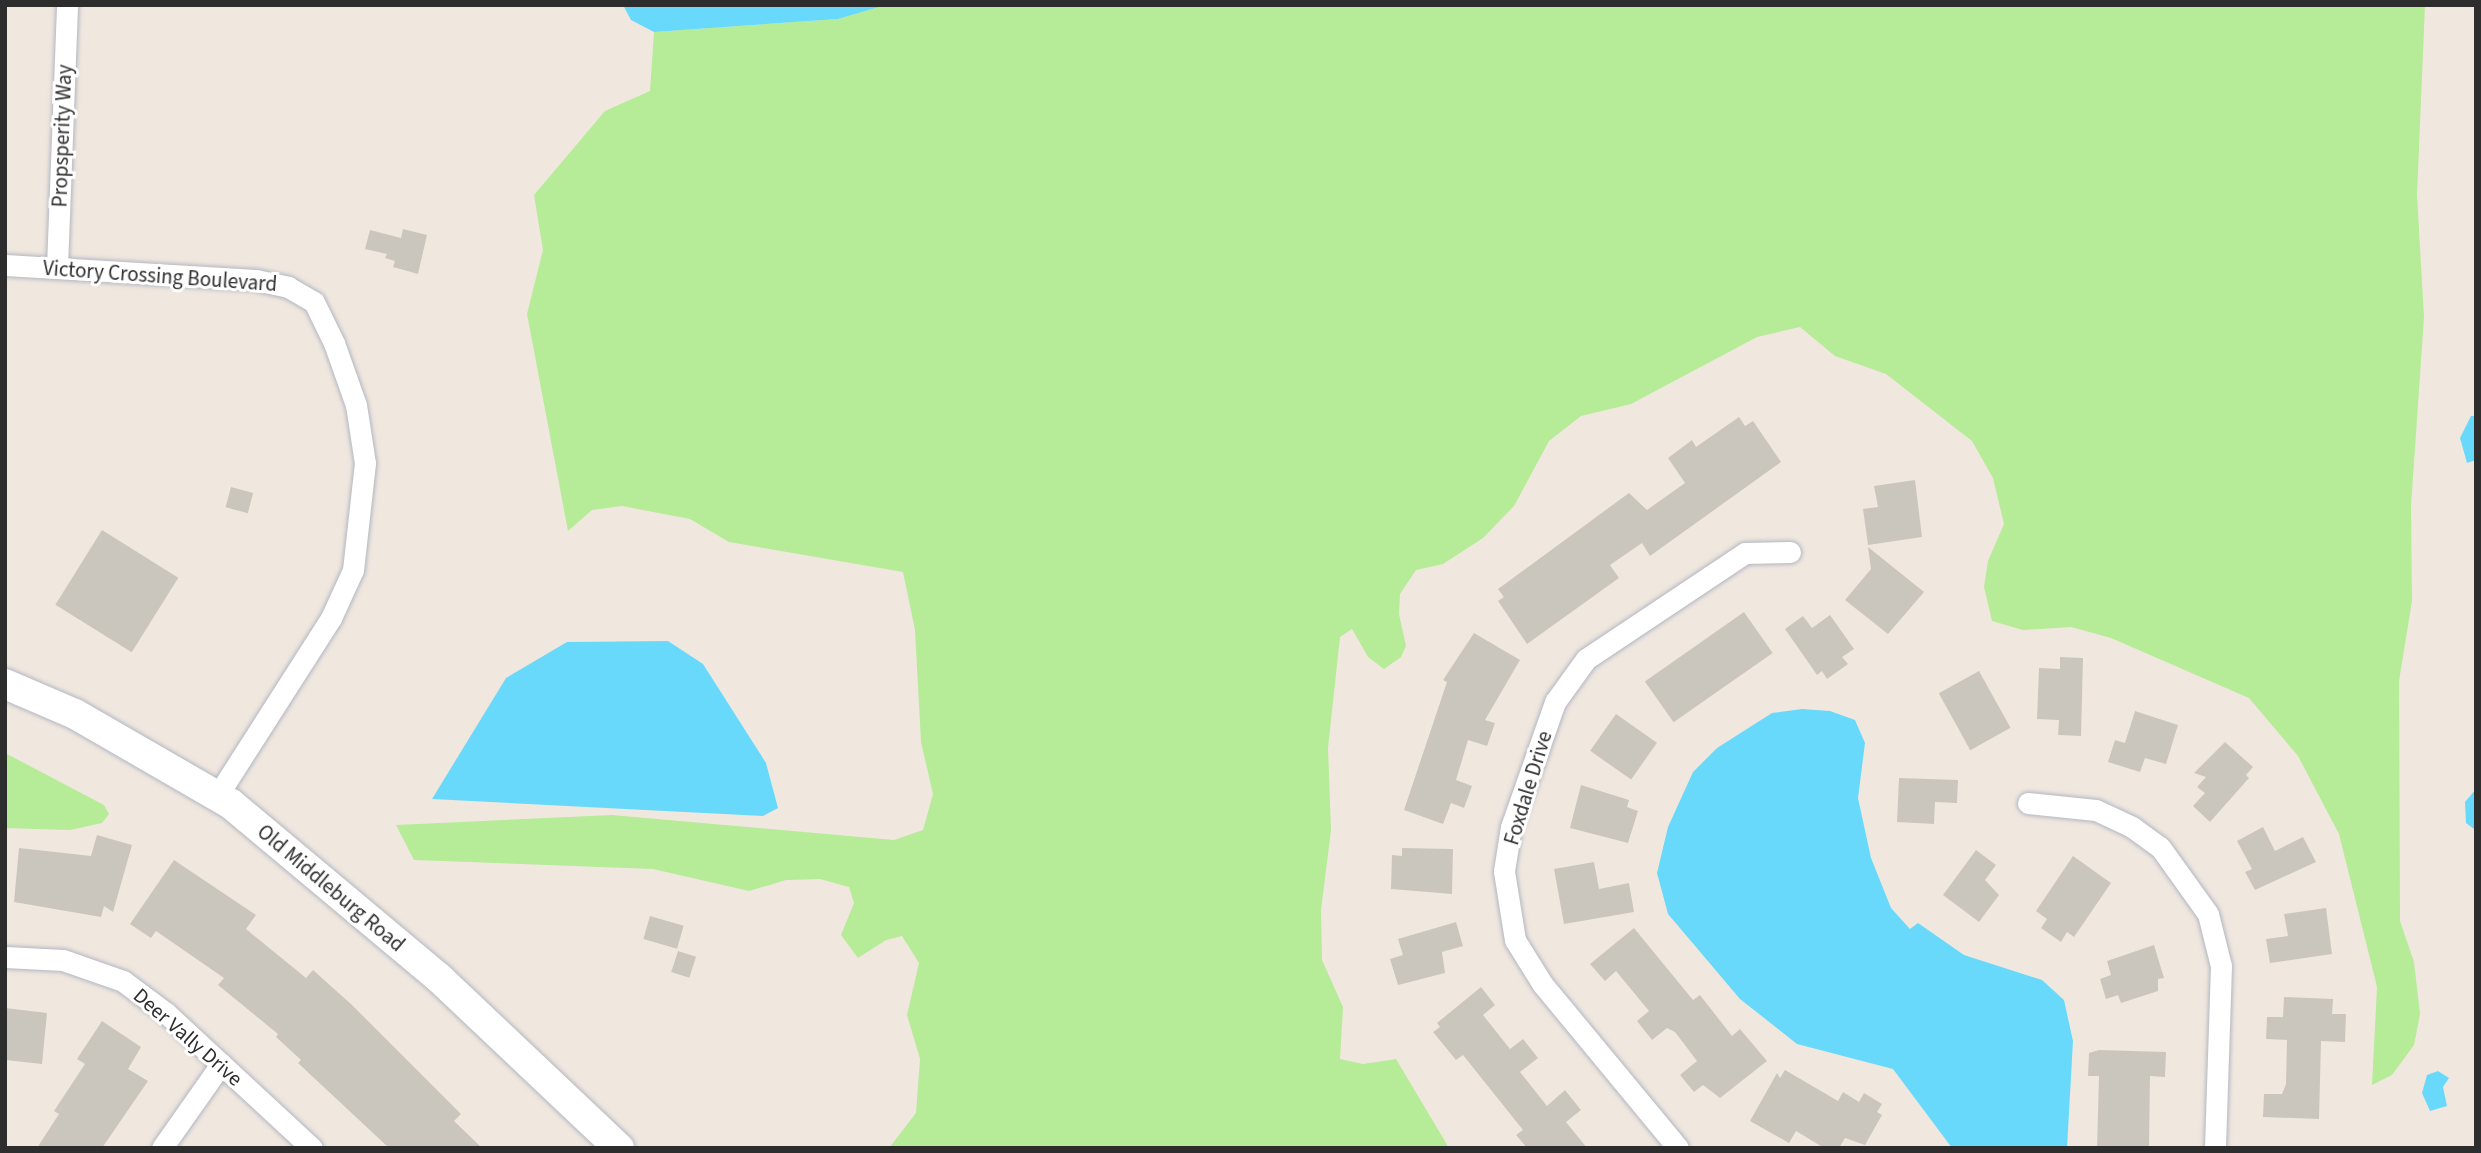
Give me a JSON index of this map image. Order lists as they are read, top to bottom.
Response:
{
  "streets": {
    "main road": ["Old Middleburg Road"],
    "street": [
      "Propsperity Way",
      "Victory Crossing Boulevard",
      "Foxdale Drive",
      "Deer Vally Drive"
    ]
  },
  "crossings": [
    ["Propsperity Way", "Victory Crossing Boulevard"],
    ["Victory Crossing Boulevard", "Old Middleburg Road"]
  ]
}
